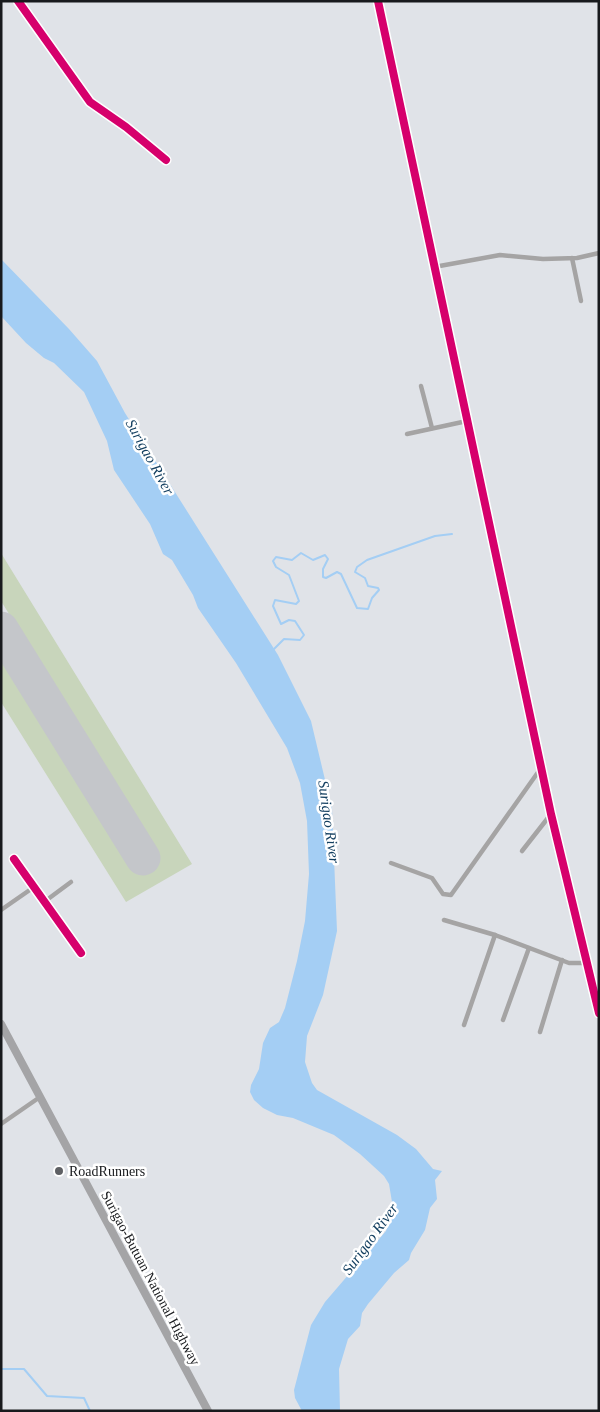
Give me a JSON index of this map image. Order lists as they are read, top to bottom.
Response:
{
  "streets": {
    "highway": ["Surigao-Butuan National Highway"]
  },
  "water": ["Surigao River"],
  "places": ["RoadRunners"]
}
